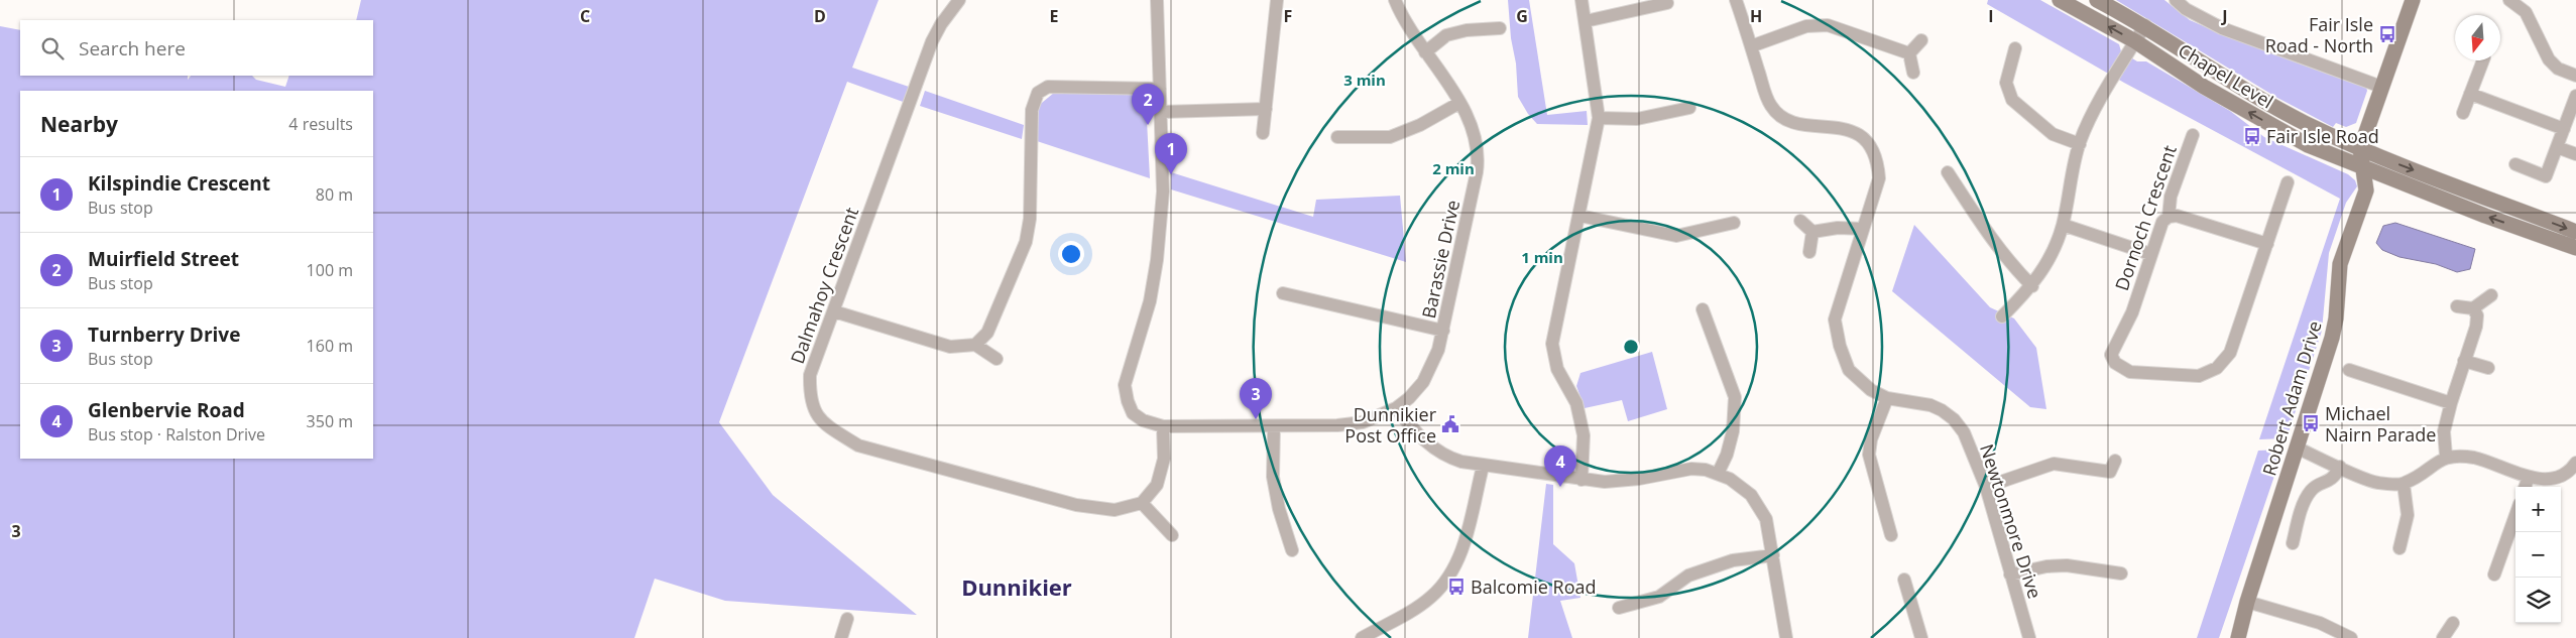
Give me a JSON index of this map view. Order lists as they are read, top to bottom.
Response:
{
  "streets": {
    "main road": ["Chapel Level", "Robert Adam Drive"],
    "street": [
      "Dornoch Crescent",
      "Barassie Drive",
      "Dalmahoy Crescent",
      "Newtonmore Drive"
    ]
  },
  "crossings": [
    ["Chapel Level", "Robert Adam Drive"]
  ],
  "districts": ["Dunnikier"],
  "places": {
    "bus stop": [
      "Fair Isle Road - North",
      "Fair Isle Road",
      "Michael Nairn Parade",
      "Balcomie Road"
    ],
    "public building": ["Dunnikier Post Office"]
  },
  "north": "bottom",
  "page": {
    "search": "Search here",
    "pins": [
      "2",
      "1",
      "3",
      "4"
    ],
    "heading": ["Nearby", "4 results"],
    "list": [
      {
        "mark": "1",
        "name": "Kilspindie Crescent",
        "note": "Bus stop",
        "value": "80 m"
      },
      {
        "mark": "2",
        "name": "Muirfield Street",
        "note": "Bus stop",
        "value": "100 m"
      },
      {
        "mark": "3",
        "name": "Turnberry Drive",
        "note": "Bus stop",
        "value": "160 m"
      },
      {
        "mark": "4",
        "name": "Glenbervie Road",
        "note": "Bus stop · Ralston Drive",
        "value": "350 m"
      }
    ],
    "map_buttons": ["+", "−"]
  },
  "grid": {
    "columns": [
      "C",
      "D",
      "E",
      "F",
      "G",
      "H",
      "I",
      "J"
    ],
    "rows": ["3"]
  },
  "rings": ["3 min", "2 min", "1 min"]
}
